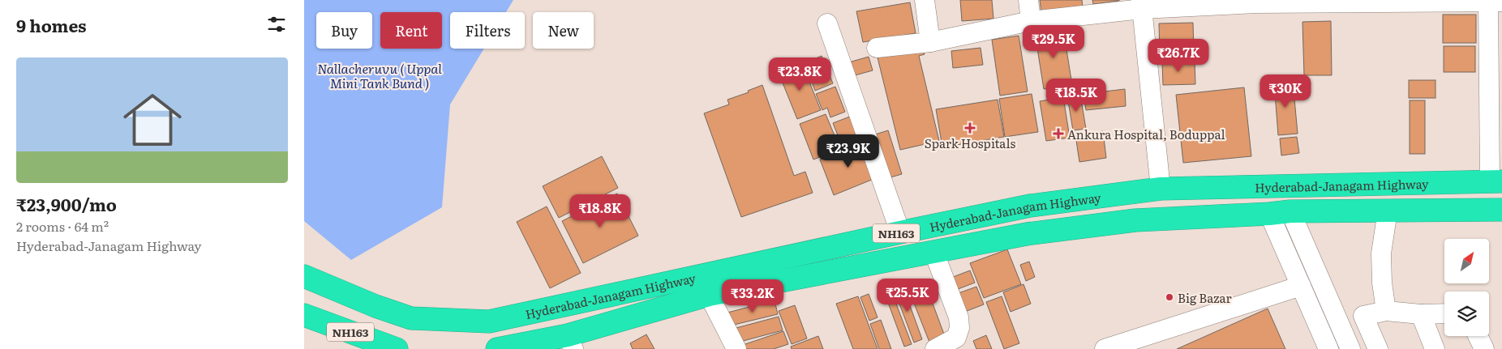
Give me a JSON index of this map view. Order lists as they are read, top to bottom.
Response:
{
  "streets": {
    "highway": ["Hyderabad-Janagam Highway", "NH163"]
  },
  "water": ["Nallacheruvu ( Uppal Mini Tank Bund )"],
  "places": {
    "health": ["Spark Hospitals", "Ankura Hospital, Boduppal"],
    "other": ["Big Bazar"]
  },
  "north": "top right",
  "page": {
    "heading": "9 homes",
    "chip": [
      "Buy",
      "Rent",
      "Filters",
      "New"
    ],
    "price": [
      "₹29.5K",
      "₹26.7K",
      "₹23.8K",
      "₹30K",
      "₹18.5K",
      "₹23.9K",
      "₹18.8K",
      "₹25.5K",
      "₹33.2K"
    ],
    "list": [
      {
        "name": "₹23,900/mo",
        "note": "2 rooms · 64 m² · Hyderabad-Janagam Highway"
      }
    ]
  }
}
